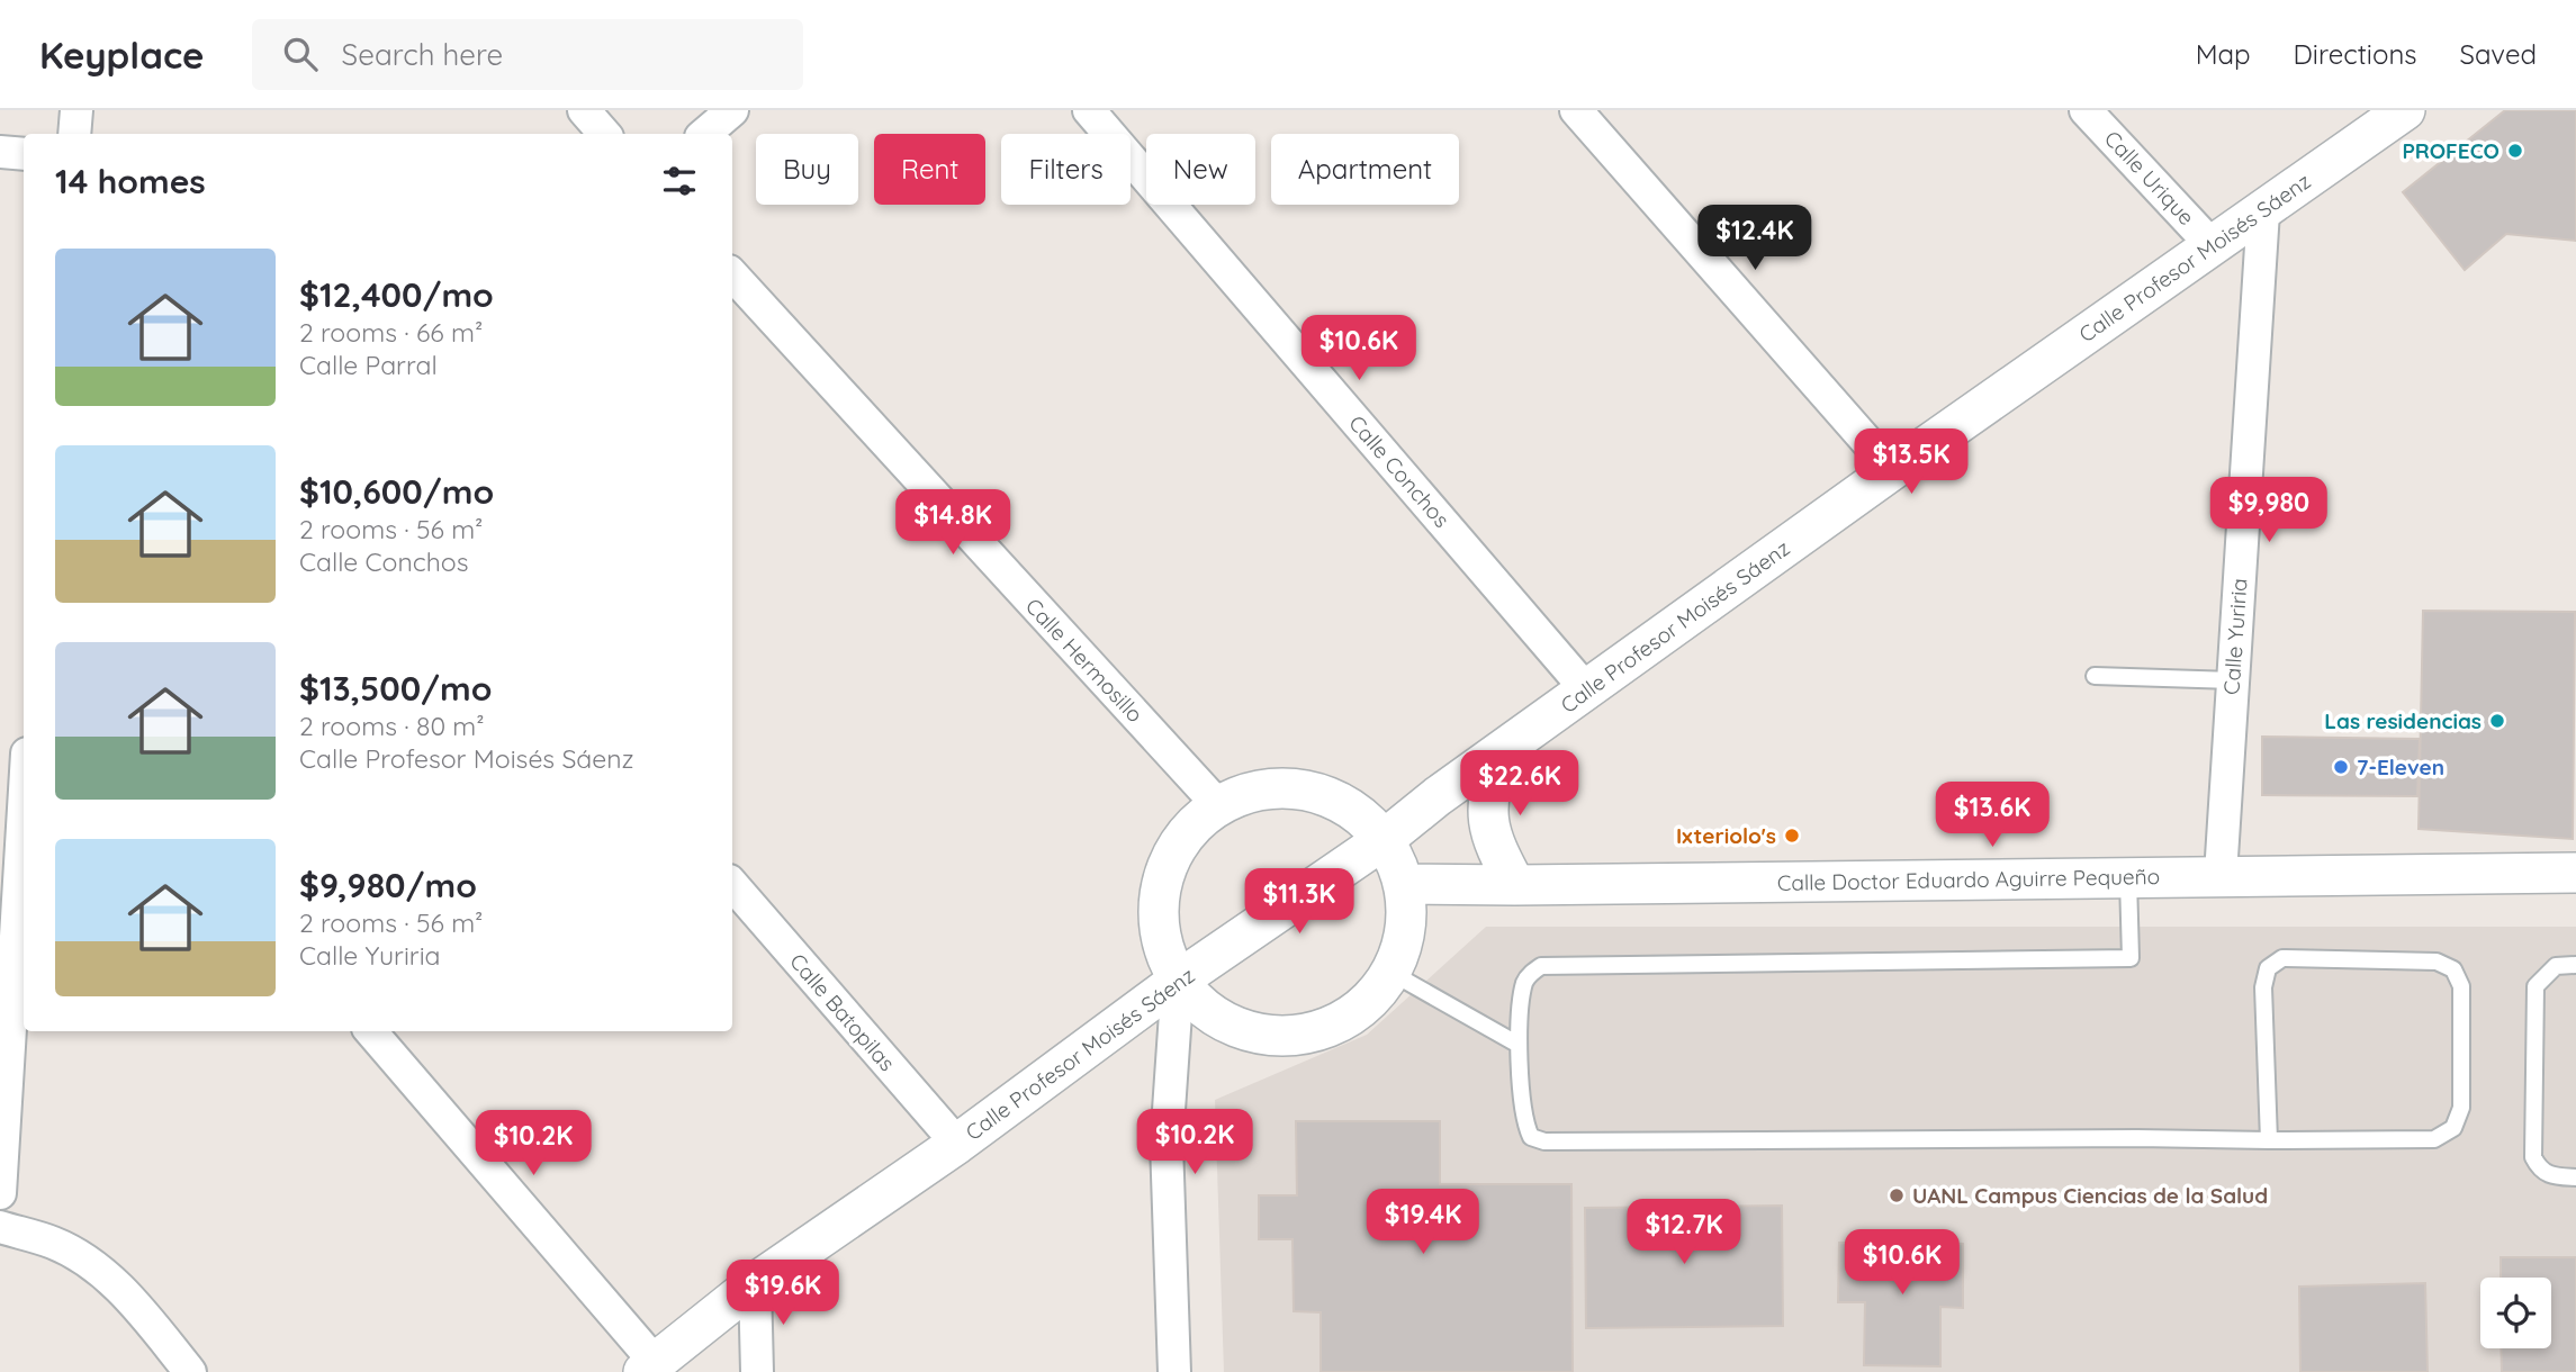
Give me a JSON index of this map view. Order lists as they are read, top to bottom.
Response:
{
  "streets": {
    "street": [
      "Calle Urique",
      "Calle Profesor Moisés Sáenz",
      "Calle Conchos",
      "Calle Yuriria",
      "Calle Hermosillo",
      "Calle Doctor Eduardo Aguirre Pequeño",
      "Calle Batopilas"
    ]
  },
  "crossings": [
    ["Calle Urique", "Calle Profesor Moisés Sáenz"],
    ["Calle Profesor Moisés Sáenz", "Calle Conchos"],
    ["Calle Profesor Moisés Sáenz", "Calle Yuriria"],
    ["Calle Profesor Moisés Sáenz", "Calle Batopilas"],
    ["Calle Yuriria", "Calle Doctor Eduardo Aguirre Pequeño"]
  ],
  "places": [
    "PROFECO",
    "Las residencias",
    "7-Eleven",
    "Ixteriolo's",
    "UANL Campus Ciencias de la Salud"
  ],
  "page": {
    "header": "Keyplace",
    "search": "Search here",
    "nav": ["Map", "Directions", "Saved"],
    "chip": [
      "Buy",
      "Rent",
      "Filters",
      "New",
      "Apartment"
    ],
    "heading": "14 homes",
    "price": [
      "$12.4K",
      "$10.6K",
      "$13.5K",
      "$9,980",
      "$14.8K",
      "$22.6K",
      "$13.6K",
      "$11.3K",
      "$10.2K",
      "$10.2K",
      "$19.4K",
      "$12.7K",
      "$10.6K",
      "$19.6K"
    ],
    "list": [
      {
        "name": "$12,400/mo",
        "note": "2 rooms · 66 m² · Calle Parral"
      },
      {
        "name": "$10,600/mo",
        "note": "2 rooms · 56 m² · Calle Conchos"
      },
      {
        "name": "$13,500/mo",
        "note": "2 rooms · 80 m² · Calle Profesor Moisés Sáenz"
      },
      {
        "name": "$9,980/mo",
        "note": "2 rooms · 56 m² · Calle Yuriria"
      }
    ]
  }
}
